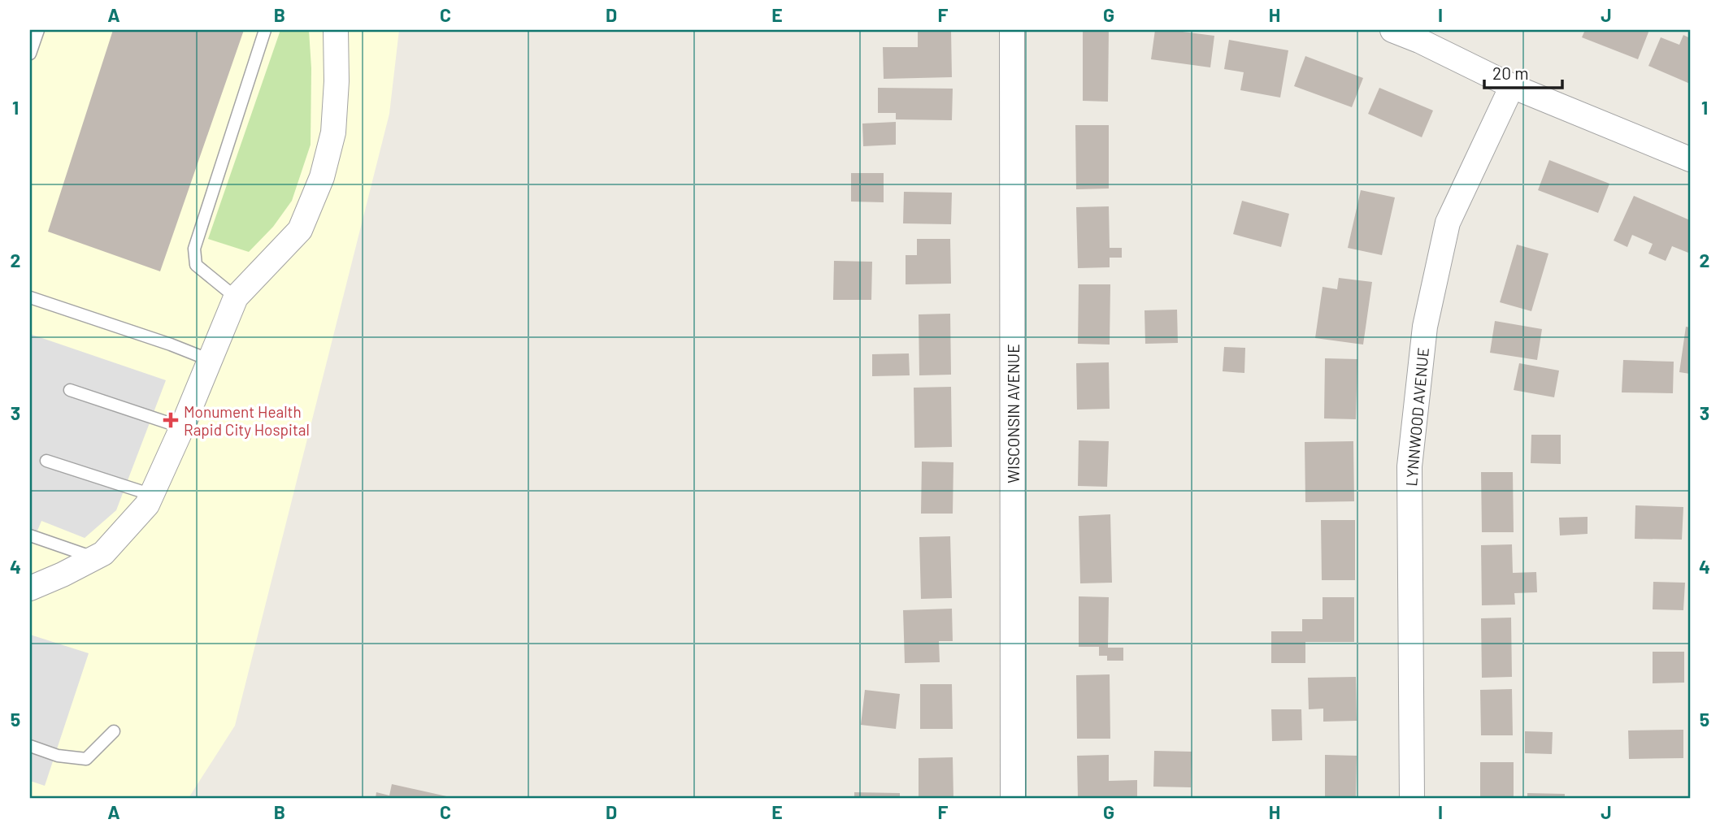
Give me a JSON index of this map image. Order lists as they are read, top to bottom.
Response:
{
  "streets": {
    "street": ["WISCONSIN AVENUE", "LYNNWOOD AVENUE"]
  },
  "places": {
    "health": ["Monument Health Rapid City Hospital"]
  },
  "scale_bar": "20 m",
  "grid": {
    "columns": [
      "A",
      "B",
      "C",
      "D",
      "E",
      "F",
      "G",
      "H",
      "I",
      "J"
    ],
    "rows": [
      "1",
      "2",
      "3",
      "4",
      "5"
    ]
  }
}
